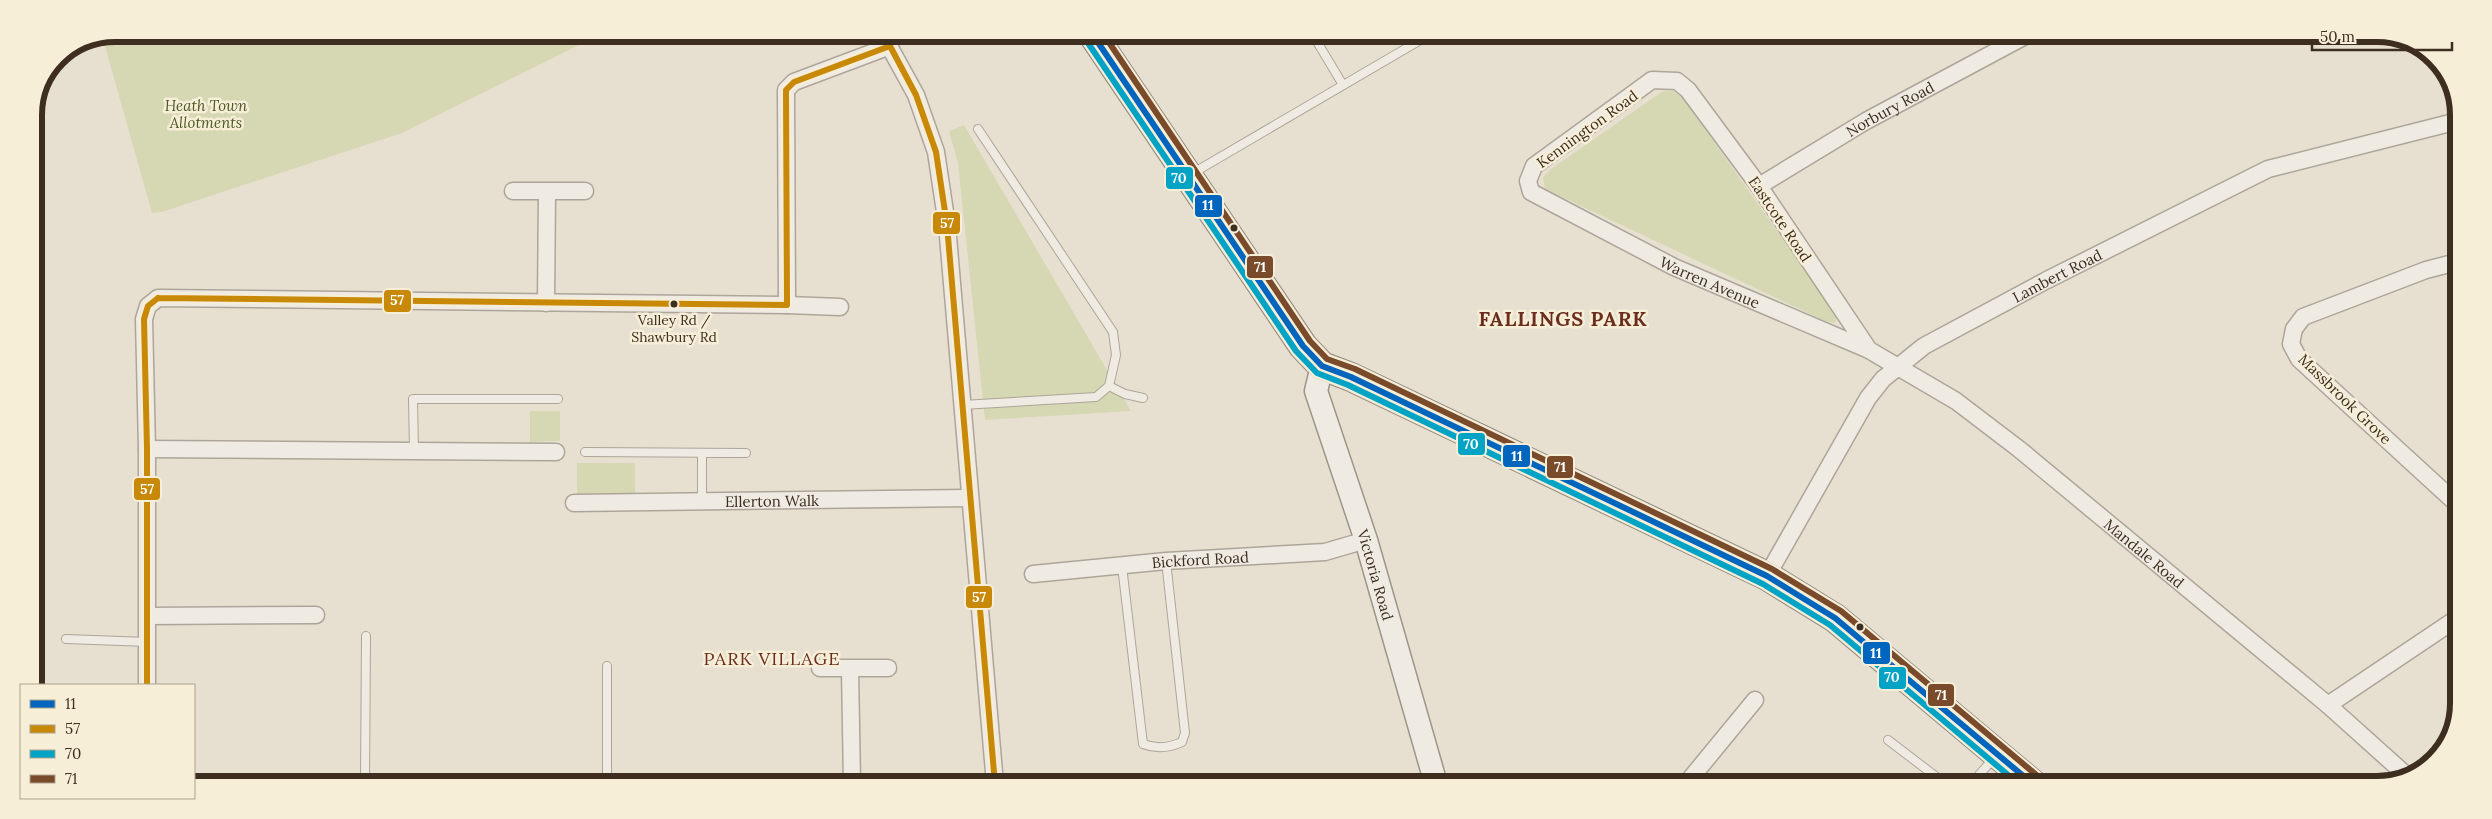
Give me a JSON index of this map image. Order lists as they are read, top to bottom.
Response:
{
  "streets": {
    "street": [
      "Norbury Road",
      "Kennington Road",
      "Eastcote Road",
      "Lambert Road",
      "Warren Avenue",
      "Massbrook Grove",
      "Ellerton Walk",
      "Mandale Road",
      "Bickford Road",
      "Victoria Road"
    ]
  },
  "crossings": [
    ["Norbury Road", "Eastcote Road"],
    ["Kennington Road", "Eastcote Road"],
    ["Kennington Road", "Warren Avenue"],
    ["Eastcote Road", "Warren Avenue"],
    ["Eastcote Road", "Mandale Road"],
    ["Lambert Road", "Mandale Road"],
    ["Warren Avenue", "Mandale Road"],
    ["Bickford Road", "Victoria Road"]
  ],
  "districts": ["FALLINGS PARK", "PARK VILLAGE"],
  "parks": ["Heath Town Allotments"],
  "places": ["Valley Rd / Shawbury Rd"],
  "lines": [
    "transit line 11",
    "transit line 70",
    "transit line 71",
    "transit line 57"
  ],
  "legend": [
    "11",
    "57",
    "70",
    "71"
  ],
  "scale_bar": "50 m"
}
